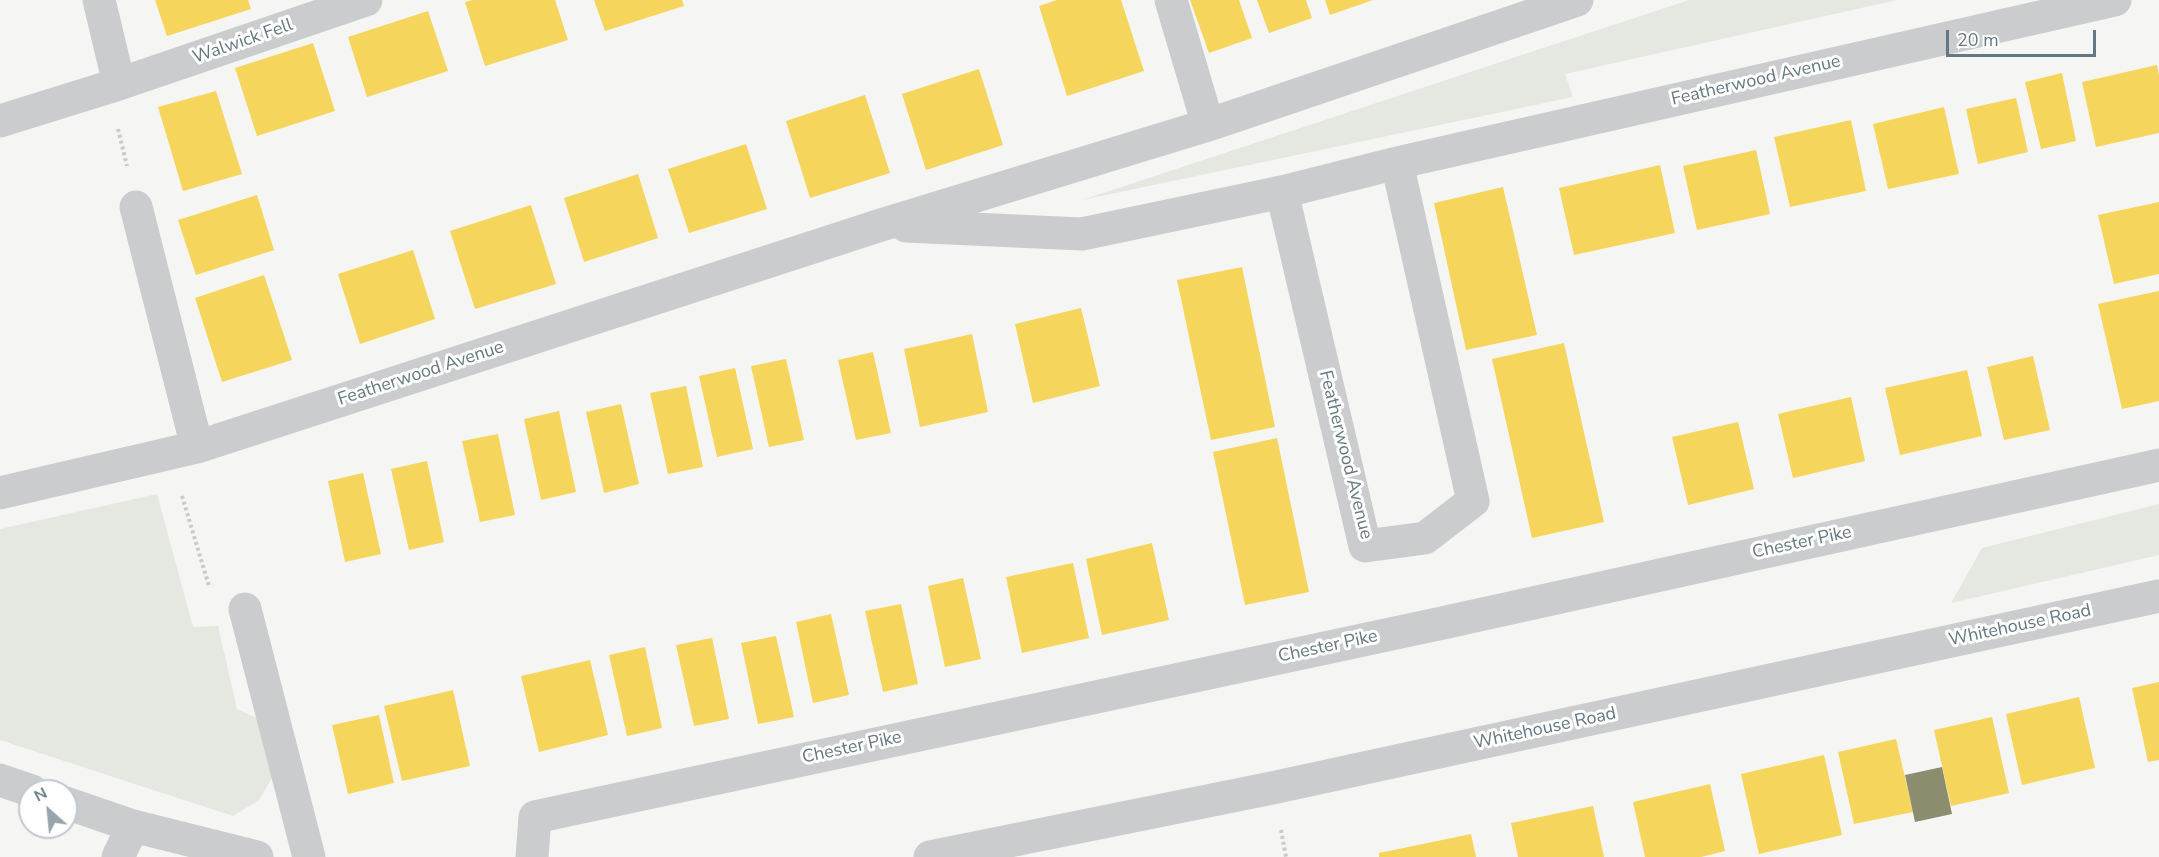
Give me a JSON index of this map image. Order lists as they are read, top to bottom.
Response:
{
  "streets": {
    "street": [
      "Walwick Fell",
      "Featherwood Avenue",
      "Chester Pike",
      "Whitehouse Road"
    ]
  },
  "scale_bar": "20 m",
  "north": "top left"
}
